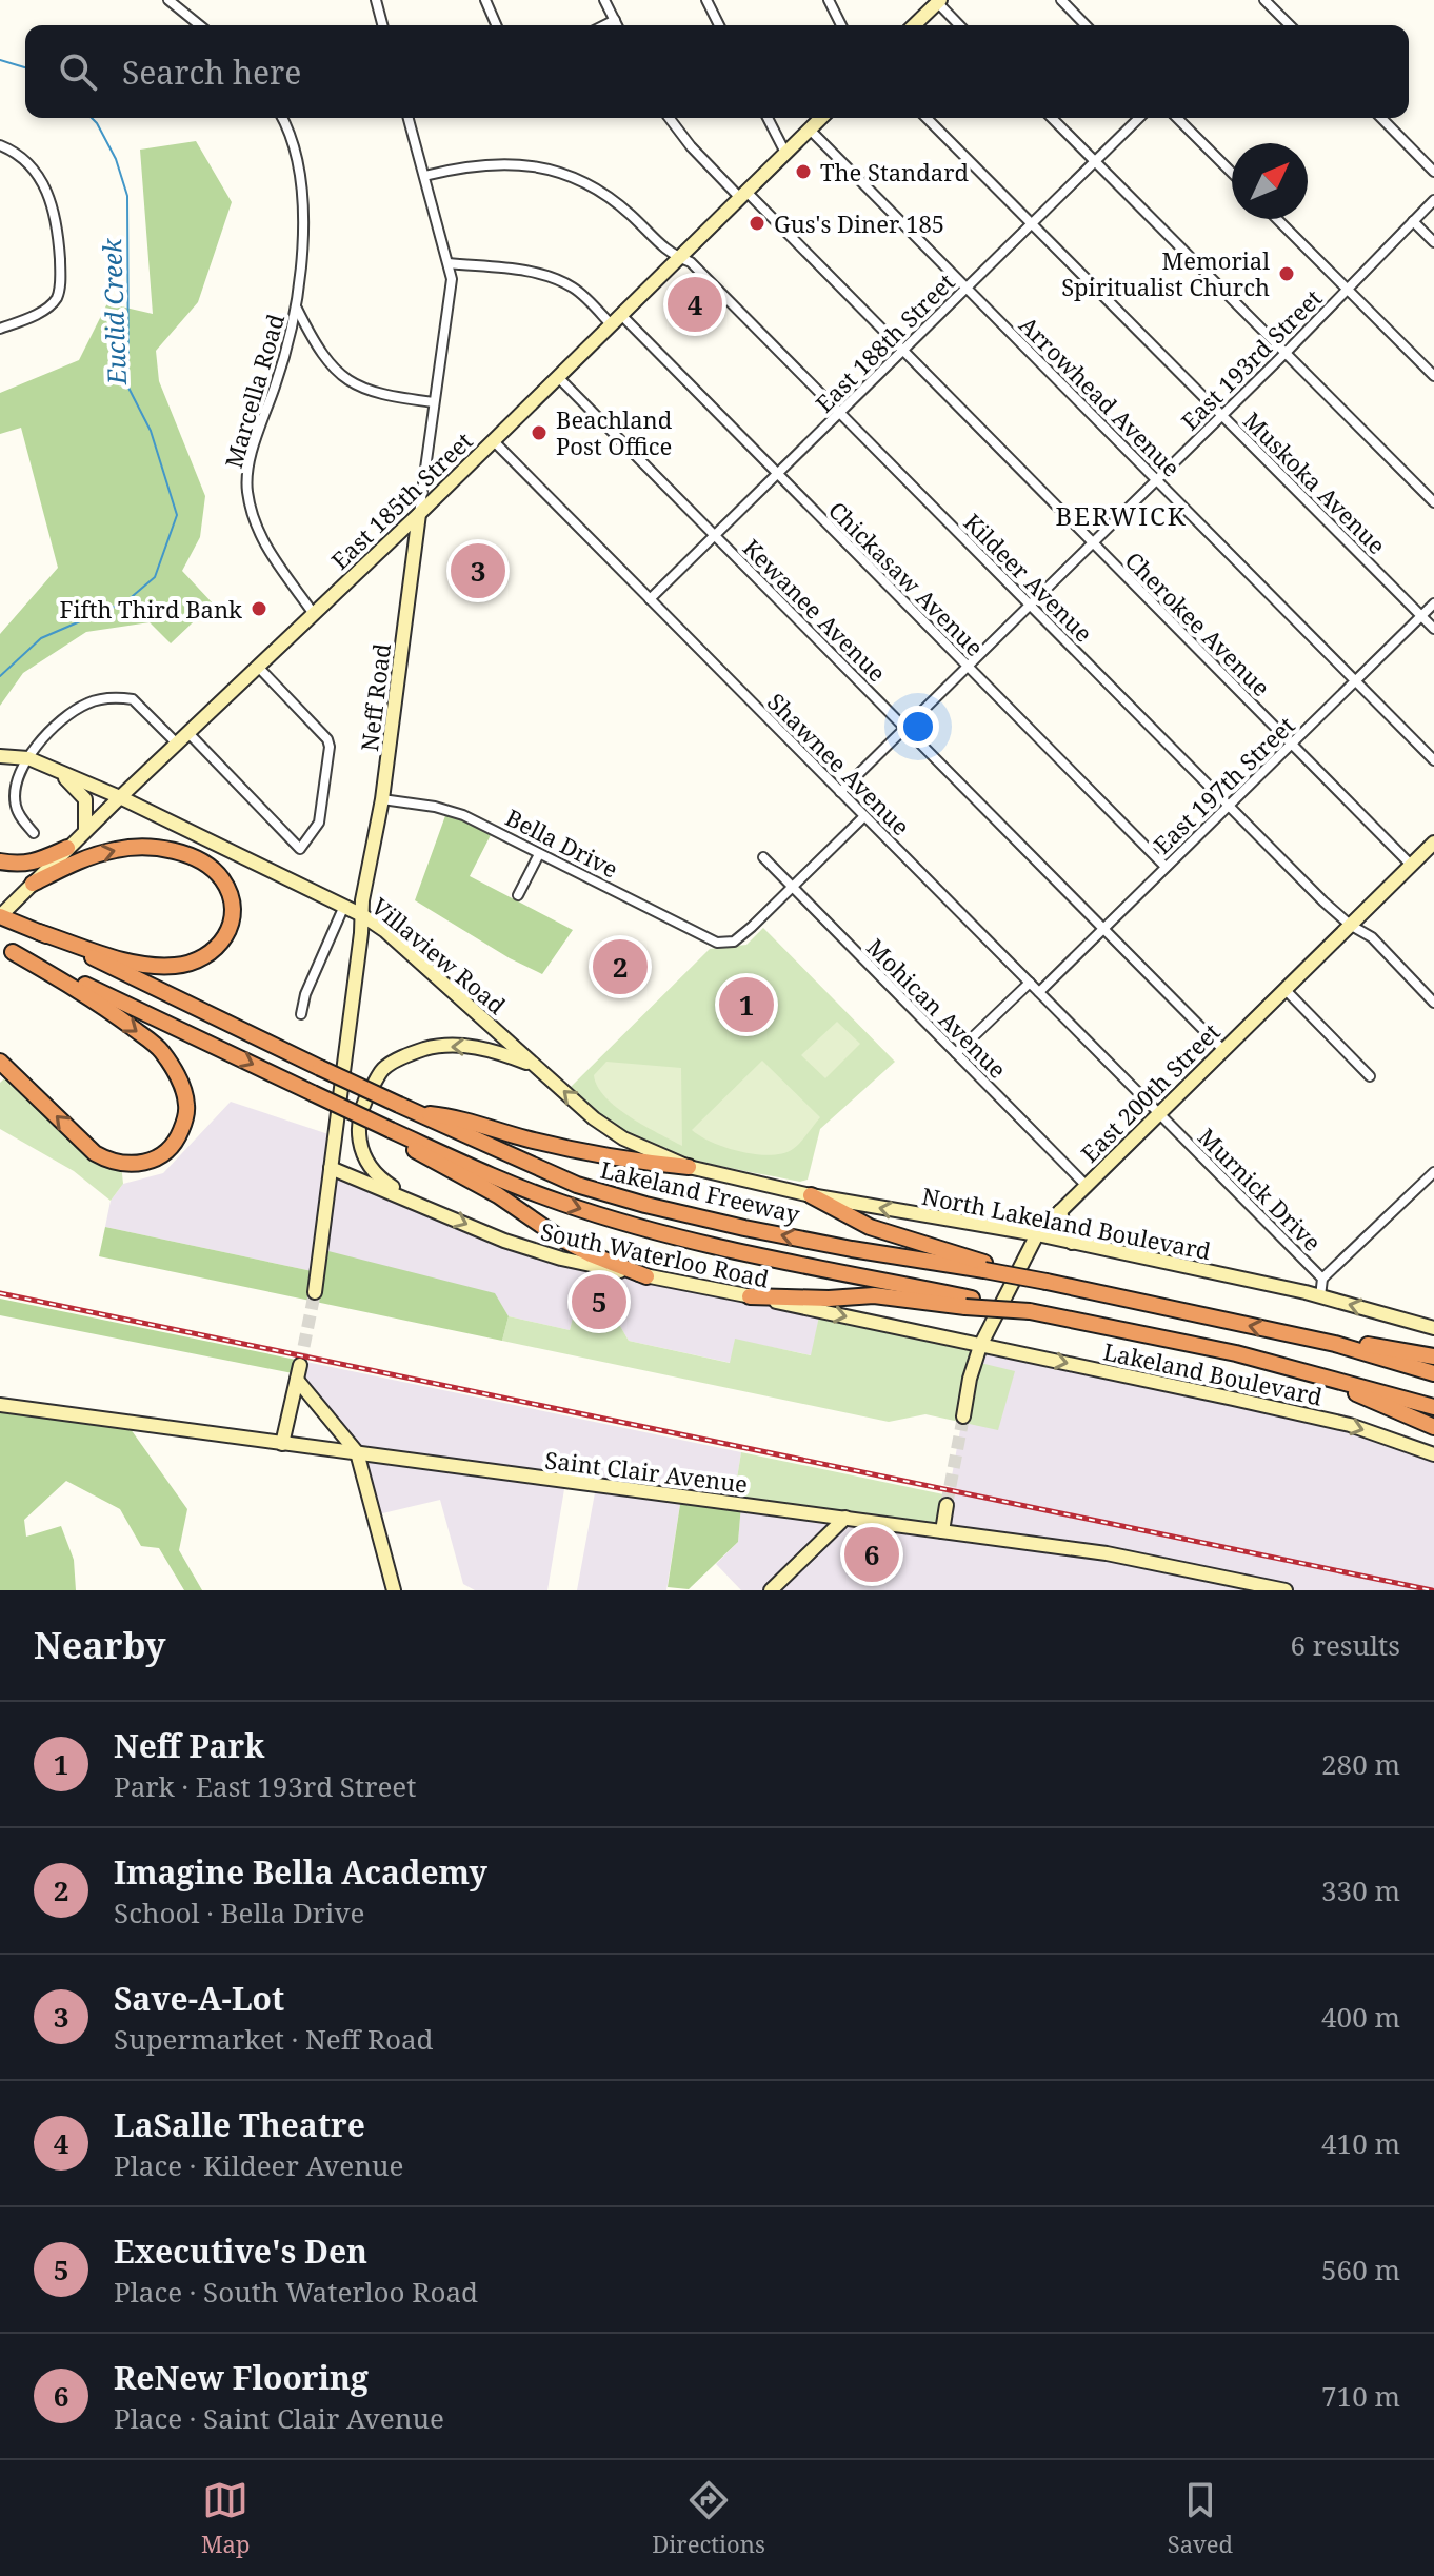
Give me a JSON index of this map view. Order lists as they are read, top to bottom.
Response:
{
  "streets": {
    "highway": ["Lakeland Freeway"],
    "street": [
      "East 188th Street",
      "East 193rd Street",
      "Marcella Road",
      "Arrowhead Avenue",
      "Muskoka Avenue",
      "East 185th Street",
      "Kildeer Avenue",
      "Chickasaw Avenue",
      "Kewanee Avenue",
      "Cherokee Avenue",
      "Neff Road",
      "Shawnee Avenue",
      "East 197th Street",
      "Bella Drive",
      "Villaview Road",
      "Mohican Avenue",
      "East 200th Street",
      "Murnick Drive",
      "North Lakeland Boulevard",
      "South Waterloo Road",
      "Lakeland Boulevard",
      "Saint Clair Avenue"
    ]
  },
  "crossings": [
    ["East 188th Street", "Arrowhead Avenue"],
    ["East 188th Street", "Muskoka Avenue"],
    ["East 188th Street", "Kildeer Avenue"],
    ["East 188th Street", "Chickasaw Avenue"],
    ["East 188th Street", "Kewanee Avenue"],
    ["East 188th Street", "Cherokee Avenue"],
    ["East 188th Street", "Shawnee Avenue"],
    ["East 193rd Street", "Arrowhead Avenue"],
    ["East 193rd Street", "Muskoka Avenue"],
    ["East 193rd Street", "Kildeer Avenue"],
    ["East 193rd Street", "Chickasaw Avenue"],
    ["East 193rd Street", "Kewanee Avenue"],
    ["East 193rd Street", "Cherokee Avenue"],
    ["East 193rd Street", "Shawnee Avenue"],
    ["Marcella Road", "East 185th Street"],
    ["Arrowhead Avenue", "East 185th Street"],
    ["Arrowhead Avenue", "East 197th Street"],
    ["Muskoka Avenue", "East 197th Street"],
    ["East 185th Street", "Kildeer Avenue"],
    ["East 185th Street", "Chickasaw Avenue"],
    ["East 185th Street", "Kewanee Avenue"],
    ["East 185th Street", "Cherokee Avenue"],
    ["East 185th Street", "Neff Road"],
    ["East 185th Street", "Shawnee Avenue"],
    ["East 185th Street", "Villaview Road"],
    ["East 185th Street", "Lakeland Freeway"],
    ["Kildeer Avenue", "Neff Road"],
    ["Kildeer Avenue", "East 197th Street"],
    ["Kildeer Avenue", "East 200th Street"],
    ["Chickasaw Avenue", "Neff Road"],
    ["Chickasaw Avenue", "East 197th Street"],
    ["Kewanee Avenue", "East 197th Street"],
    ["Kewanee Avenue", "East 200th Street"],
    ["Cherokee Avenue", "East 197th Street"],
    ["Cherokee Avenue", "East 200th Street"],
    ["Neff Road", "Bella Drive"],
    ["Neff Road", "Villaview Road"],
    ["Neff Road", "South Waterloo Road"],
    ["Shawnee Avenue", "East 197th Street"],
    ["Shawnee Avenue", "East 200th Street"],
    ["Shawnee Avenue", "Murnick Drive"],
    ["Bella Drive", "Mohican Avenue"],
    ["Villaview Road", "North Lakeland Boulevard"],
    ["Mohican Avenue", "East 200th Street"],
    ["East 200th Street", "Murnick Drive"],
    ["East 200th Street", "North Lakeland Boulevard"],
    ["East 200th Street", "South Waterloo Road"],
    ["East 200th Street", "Lakeland Boulevard"],
    ["Murnick Drive", "North Lakeland Boulevard"],
    ["South Waterloo Road", "Lakeland Boulevard"]
  ],
  "one_way": ["North Lakeland Boulevard", "South Waterloo Road", "Lakeland Boulevard"],
  "districts": ["BERWICK"],
  "water": ["Euclid Creek"],
  "places": [
    "The Standard",
    "Gus's Diner 185",
    "Memorial Spiritualist Church",
    "Beachland Post Office",
    "Fifth Third Bank"
  ],
  "north": "top right",
  "page": {
    "search": "Search here",
    "pins": [
      "4",
      "3",
      "2",
      "1",
      "5",
      "6"
    ],
    "heading": ["Nearby", "6 results"],
    "list": [
      {
        "mark": "1",
        "name": "Neff Park",
        "note": "Park · East 193rd Street",
        "value": "280 m"
      },
      {
        "mark": "2",
        "name": "Imagine Bella Academy",
        "note": "School · Bella Drive",
        "value": "330 m"
      },
      {
        "mark": "3",
        "name": "Save-A-Lot",
        "note": "Supermarket · Neff Road",
        "value": "400 m"
      },
      {
        "mark": "4",
        "name": "LaSalle Theatre",
        "note": "Place · Kildeer Avenue",
        "value": "410 m"
      },
      {
        "mark": "5",
        "name": "Executive's Den",
        "note": "Place · South Waterloo Road",
        "value": "560 m"
      },
      {
        "mark": "6",
        "name": "ReNew Flooring",
        "note": "Place · Saint Clair Avenue",
        "value": "710 m"
      }
    ],
    "nav": ["Map", "Directions", "Saved"]
  }
}
